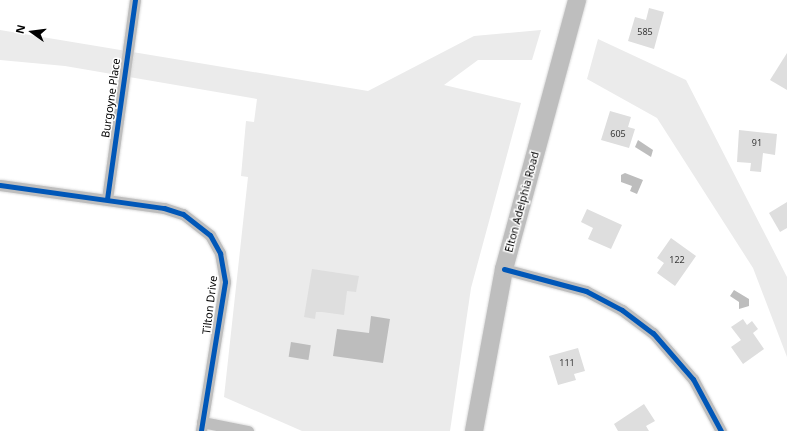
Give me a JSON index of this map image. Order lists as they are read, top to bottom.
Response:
{
  "streets": {
    "main road": ["Elton Adelphia Road"],
    "street": ["Burgoyne Place", "Tilton Drive"]
  },
  "crossings": [
    ["Burgoyne Place", "Tilton Drive"]
  ],
  "house_numbers": [
    "585",
    "605",
    "91",
    "122",
    "111"
  ],
  "north": "left"
}
